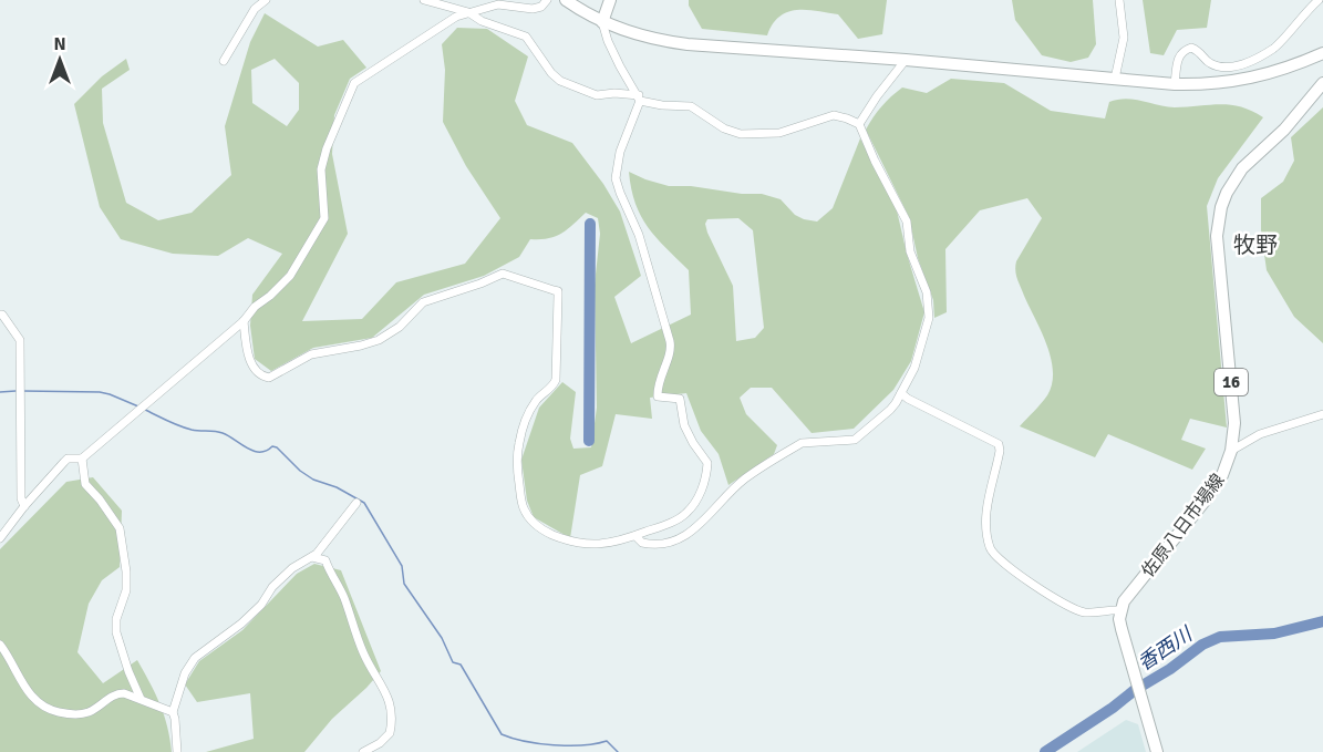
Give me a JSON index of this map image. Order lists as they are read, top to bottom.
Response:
{
  "streets": {
    "street": ["16", "佐原八日市場線"]
  },
  "districts": ["牧野"],
  "water": ["香西川"],
  "north": "top"
}
